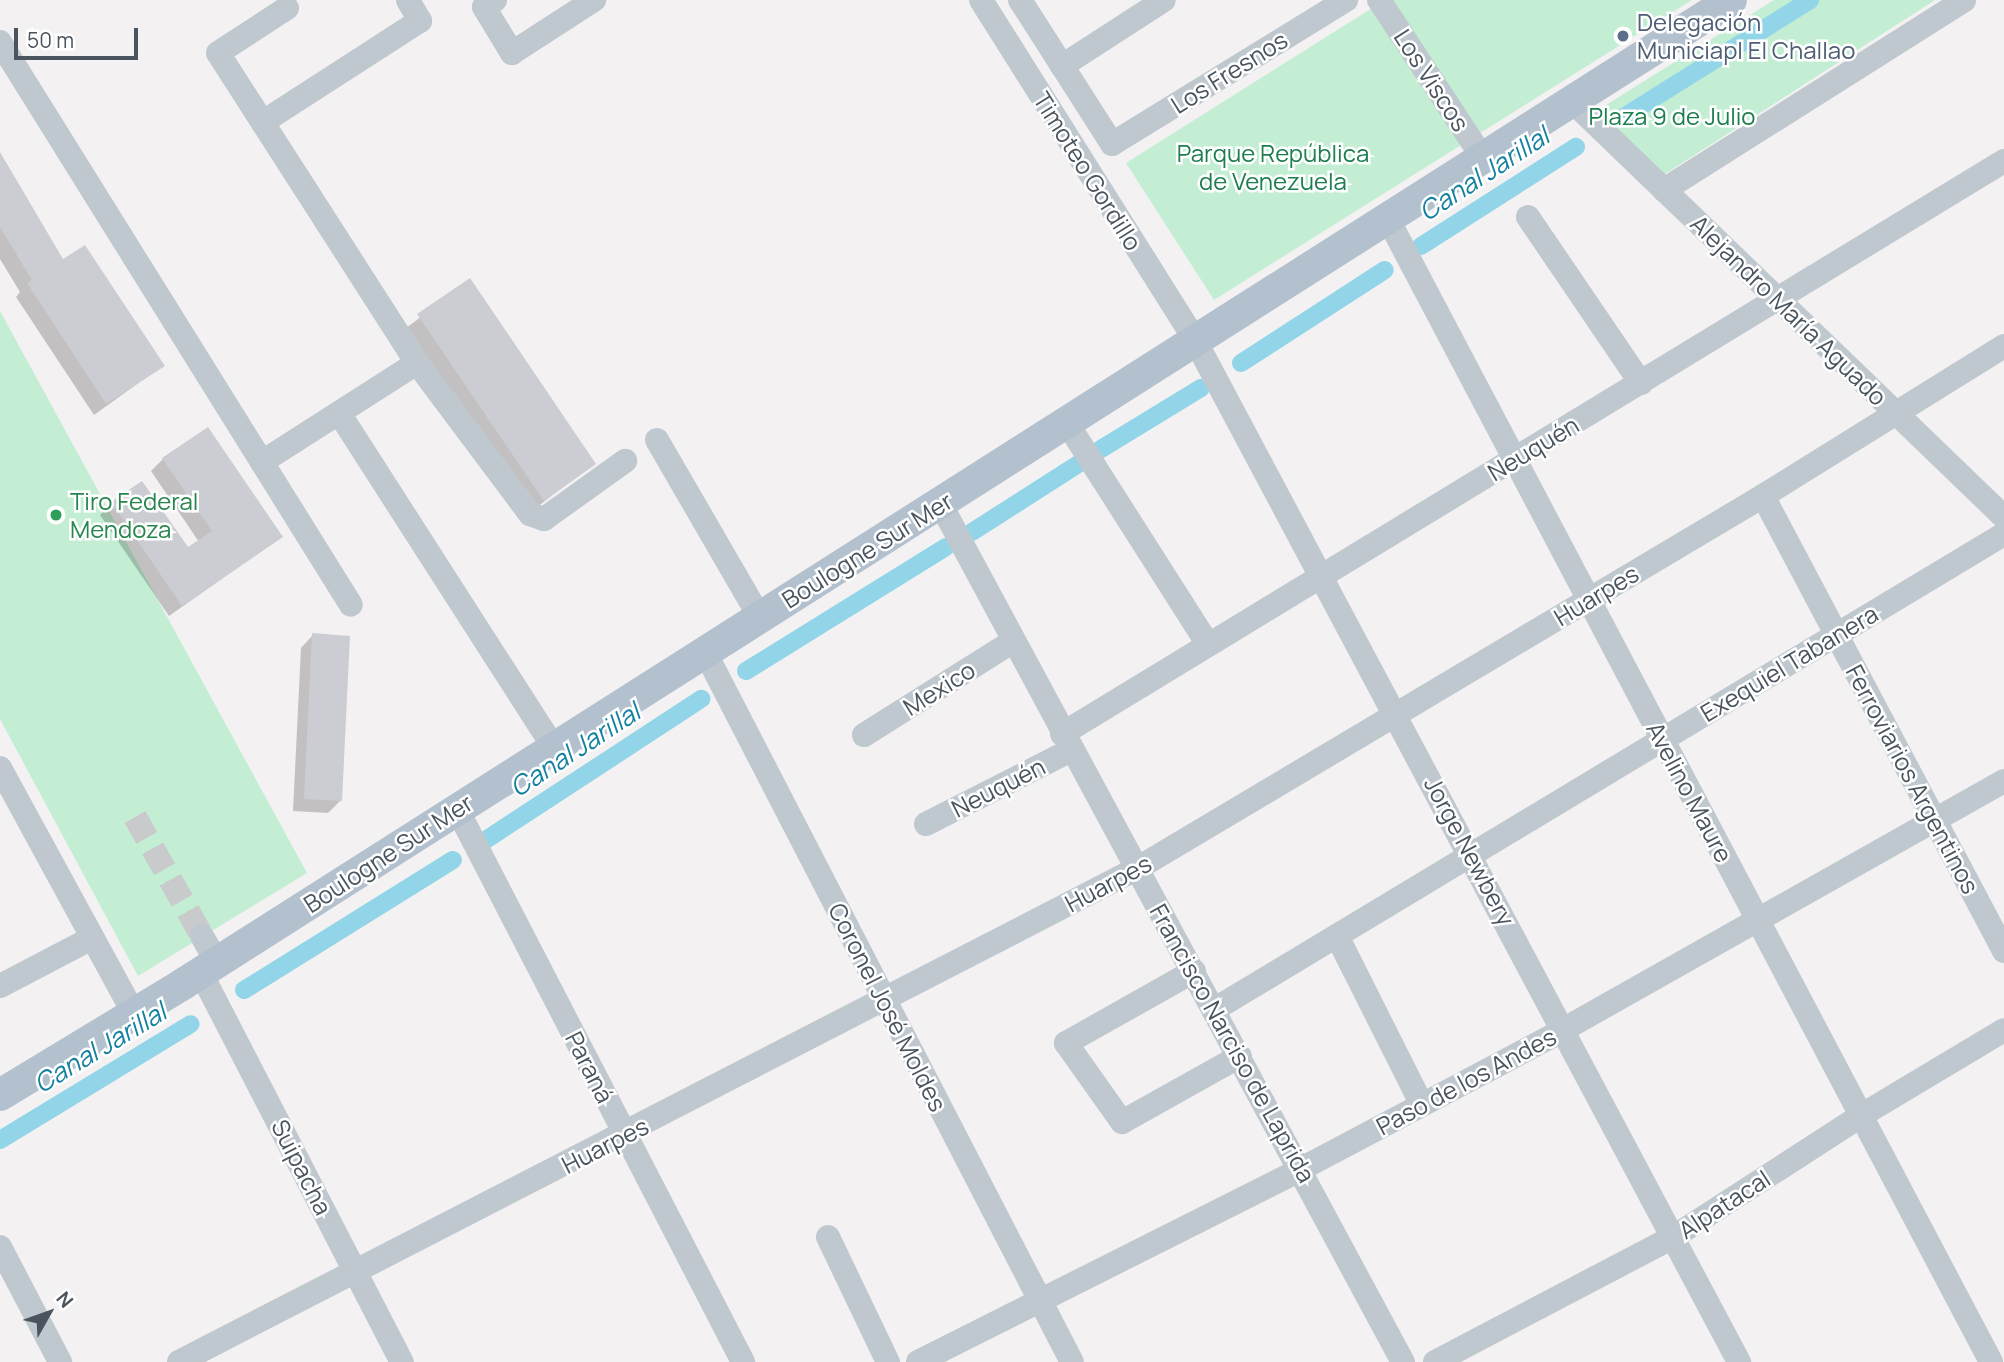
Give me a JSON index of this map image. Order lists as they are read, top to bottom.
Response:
{
  "streets": {
    "main road": ["Boulogne Sur Mer"],
    "street": [
      "Los Fresnos",
      "Los Viscos",
      "Timoteo Gordillo",
      "Alejandro María Aguado",
      "Neuquén",
      "Huarpes",
      "Exequiel Tabanera",
      "Mexico",
      "Ferroviarios Argentinos",
      "Avelino Maure",
      "Jorge Newbery",
      "Coronel José Moldes",
      "Francisco Narciso de Laprida",
      "Paraná",
      "Paso de los Andes",
      "Suipacha",
      "Alpatacal"
    ]
  },
  "crossings": [
    ["Los Viscos", "Boulogne Sur Mer"],
    ["Timoteo Gordillo", "Boulogne Sur Mer"],
    ["Timoteo Gordillo", "Jorge Newbery"],
    ["Alejandro María Aguado", "Neuquén"],
    ["Alejandro María Aguado", "Boulogne Sur Mer"],
    ["Alejandro María Aguado", "Huarpes"],
    ["Neuquén", "Avelino Maure"],
    ["Neuquén", "Jorge Newbery"],
    ["Neuquén", "Francisco Narciso de Laprida"],
    ["Boulogne Sur Mer", "Avelino Maure"],
    ["Boulogne Sur Mer", "Jorge Newbery"],
    ["Boulogne Sur Mer", "Coronel José Moldes"],
    ["Boulogne Sur Mer", "Francisco Narciso de Laprida"],
    ["Boulogne Sur Mer", "Paraná"],
    ["Boulogne Sur Mer", "Suipacha"],
    ["Huarpes", "Ferroviarios Argentinos"],
    ["Huarpes", "Avelino Maure"],
    ["Huarpes", "Jorge Newbery"],
    ["Huarpes", "Coronel José Moldes"],
    ["Huarpes", "Francisco Narciso de Laprida"],
    ["Huarpes", "Paraná"],
    ["Huarpes", "Suipacha"],
    ["Exequiel Tabanera", "Ferroviarios Argentinos"],
    ["Exequiel Tabanera", "Avelino Maure"],
    ["Exequiel Tabanera", "Jorge Newbery"],
    ["Exequiel Tabanera", "Francisco Narciso de Laprida"],
    ["Mexico", "Francisco Narciso de Laprida"],
    ["Ferroviarios Argentinos", "Paso de los Andes"],
    ["Avelino Maure", "Paso de los Andes"],
    ["Avelino Maure", "Alpatacal"],
    ["Jorge Newbery", "Paso de los Andes"],
    ["Jorge Newbery", "Alpatacal"],
    ["Coronel José Moldes", "Paso de los Andes"],
    ["Francisco Narciso de Laprida", "Paso de los Andes"]
  ],
  "water": ["Canal Jarillal"],
  "parks": ["Plaza 9 de Julio", "Parque República de Venezuela"],
  "places": ["Delegación Municiapl El Challao", "Tiro Federal Mendoza"],
  "scale_bar": "50 m",
  "north": "top right"
}
